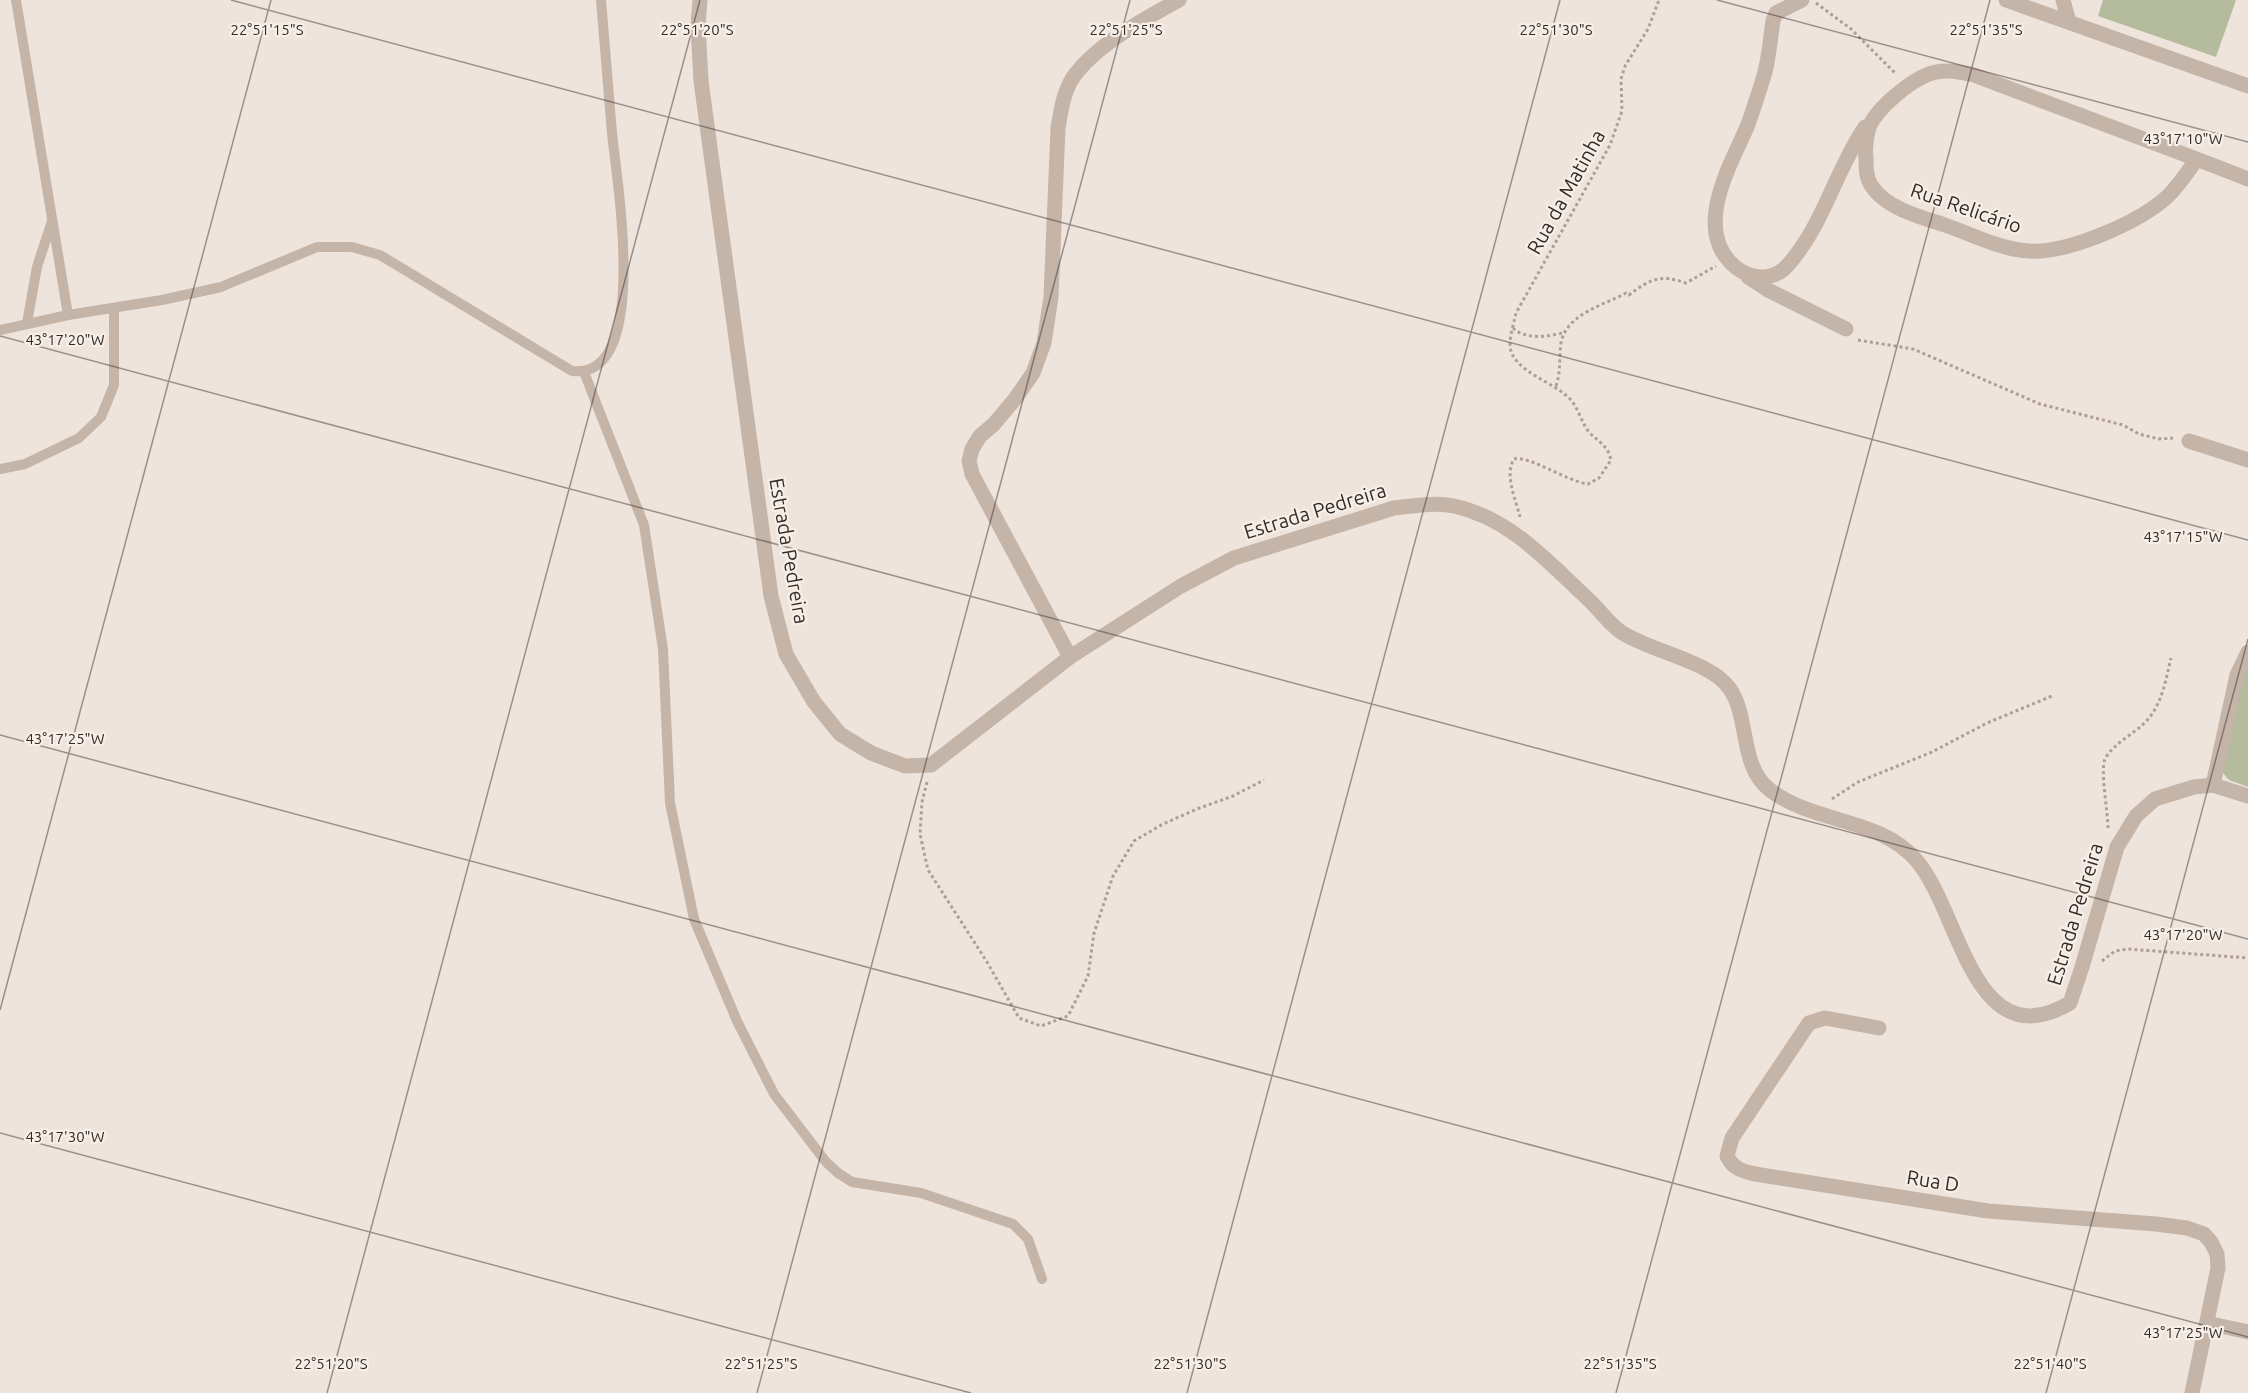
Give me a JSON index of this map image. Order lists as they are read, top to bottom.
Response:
{
  "streets": {
    "street": ["Rua Relicário", "Estrada Pedreira", "Rua D"],
    "path": ["Rua da Matinha"]
  },
  "coordinates": [
    "22°51'15\"S",
    "22°51'20\"S",
    "22°51'25\"S",
    "22°51'30\"S",
    "22°51'35\"S",
    "43°17'10\"W",
    "43°17'20\"W",
    "43°17'15\"W",
    "43°17'25\"W",
    "43°17'30\"W",
    "22°51'40\"S"
  ]
}
